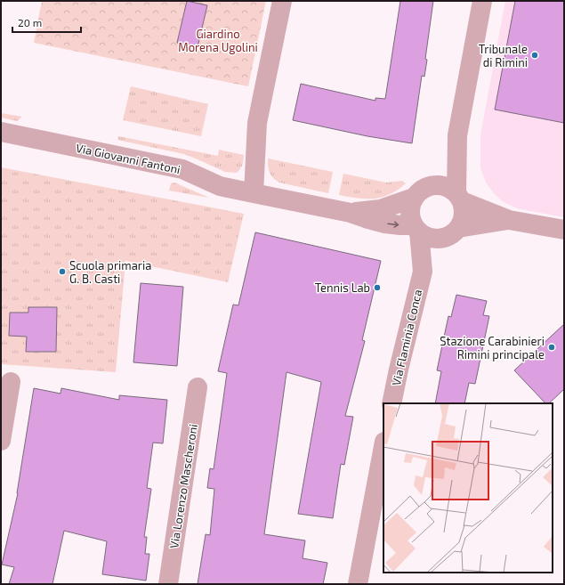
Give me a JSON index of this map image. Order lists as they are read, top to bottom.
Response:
{
  "streets": {
    "street": ["Via Giovanni Fantoni", "Via Flaminia Conca", "Via Lorenzo Mascheroni"]
  },
  "crossings": [
    ["Via Giovanni Fantoni", "Via Flaminia Conca"]
  ],
  "parks": ["Giardino Morena Ugolini"],
  "places": [
    "Tribunale di Rimini",
    "Scuola primaria G. B. Casti",
    "Tennis Lab",
    "Stazione Carabinieri Rimini principale"
  ],
  "scale_bar": "20 m"
}
